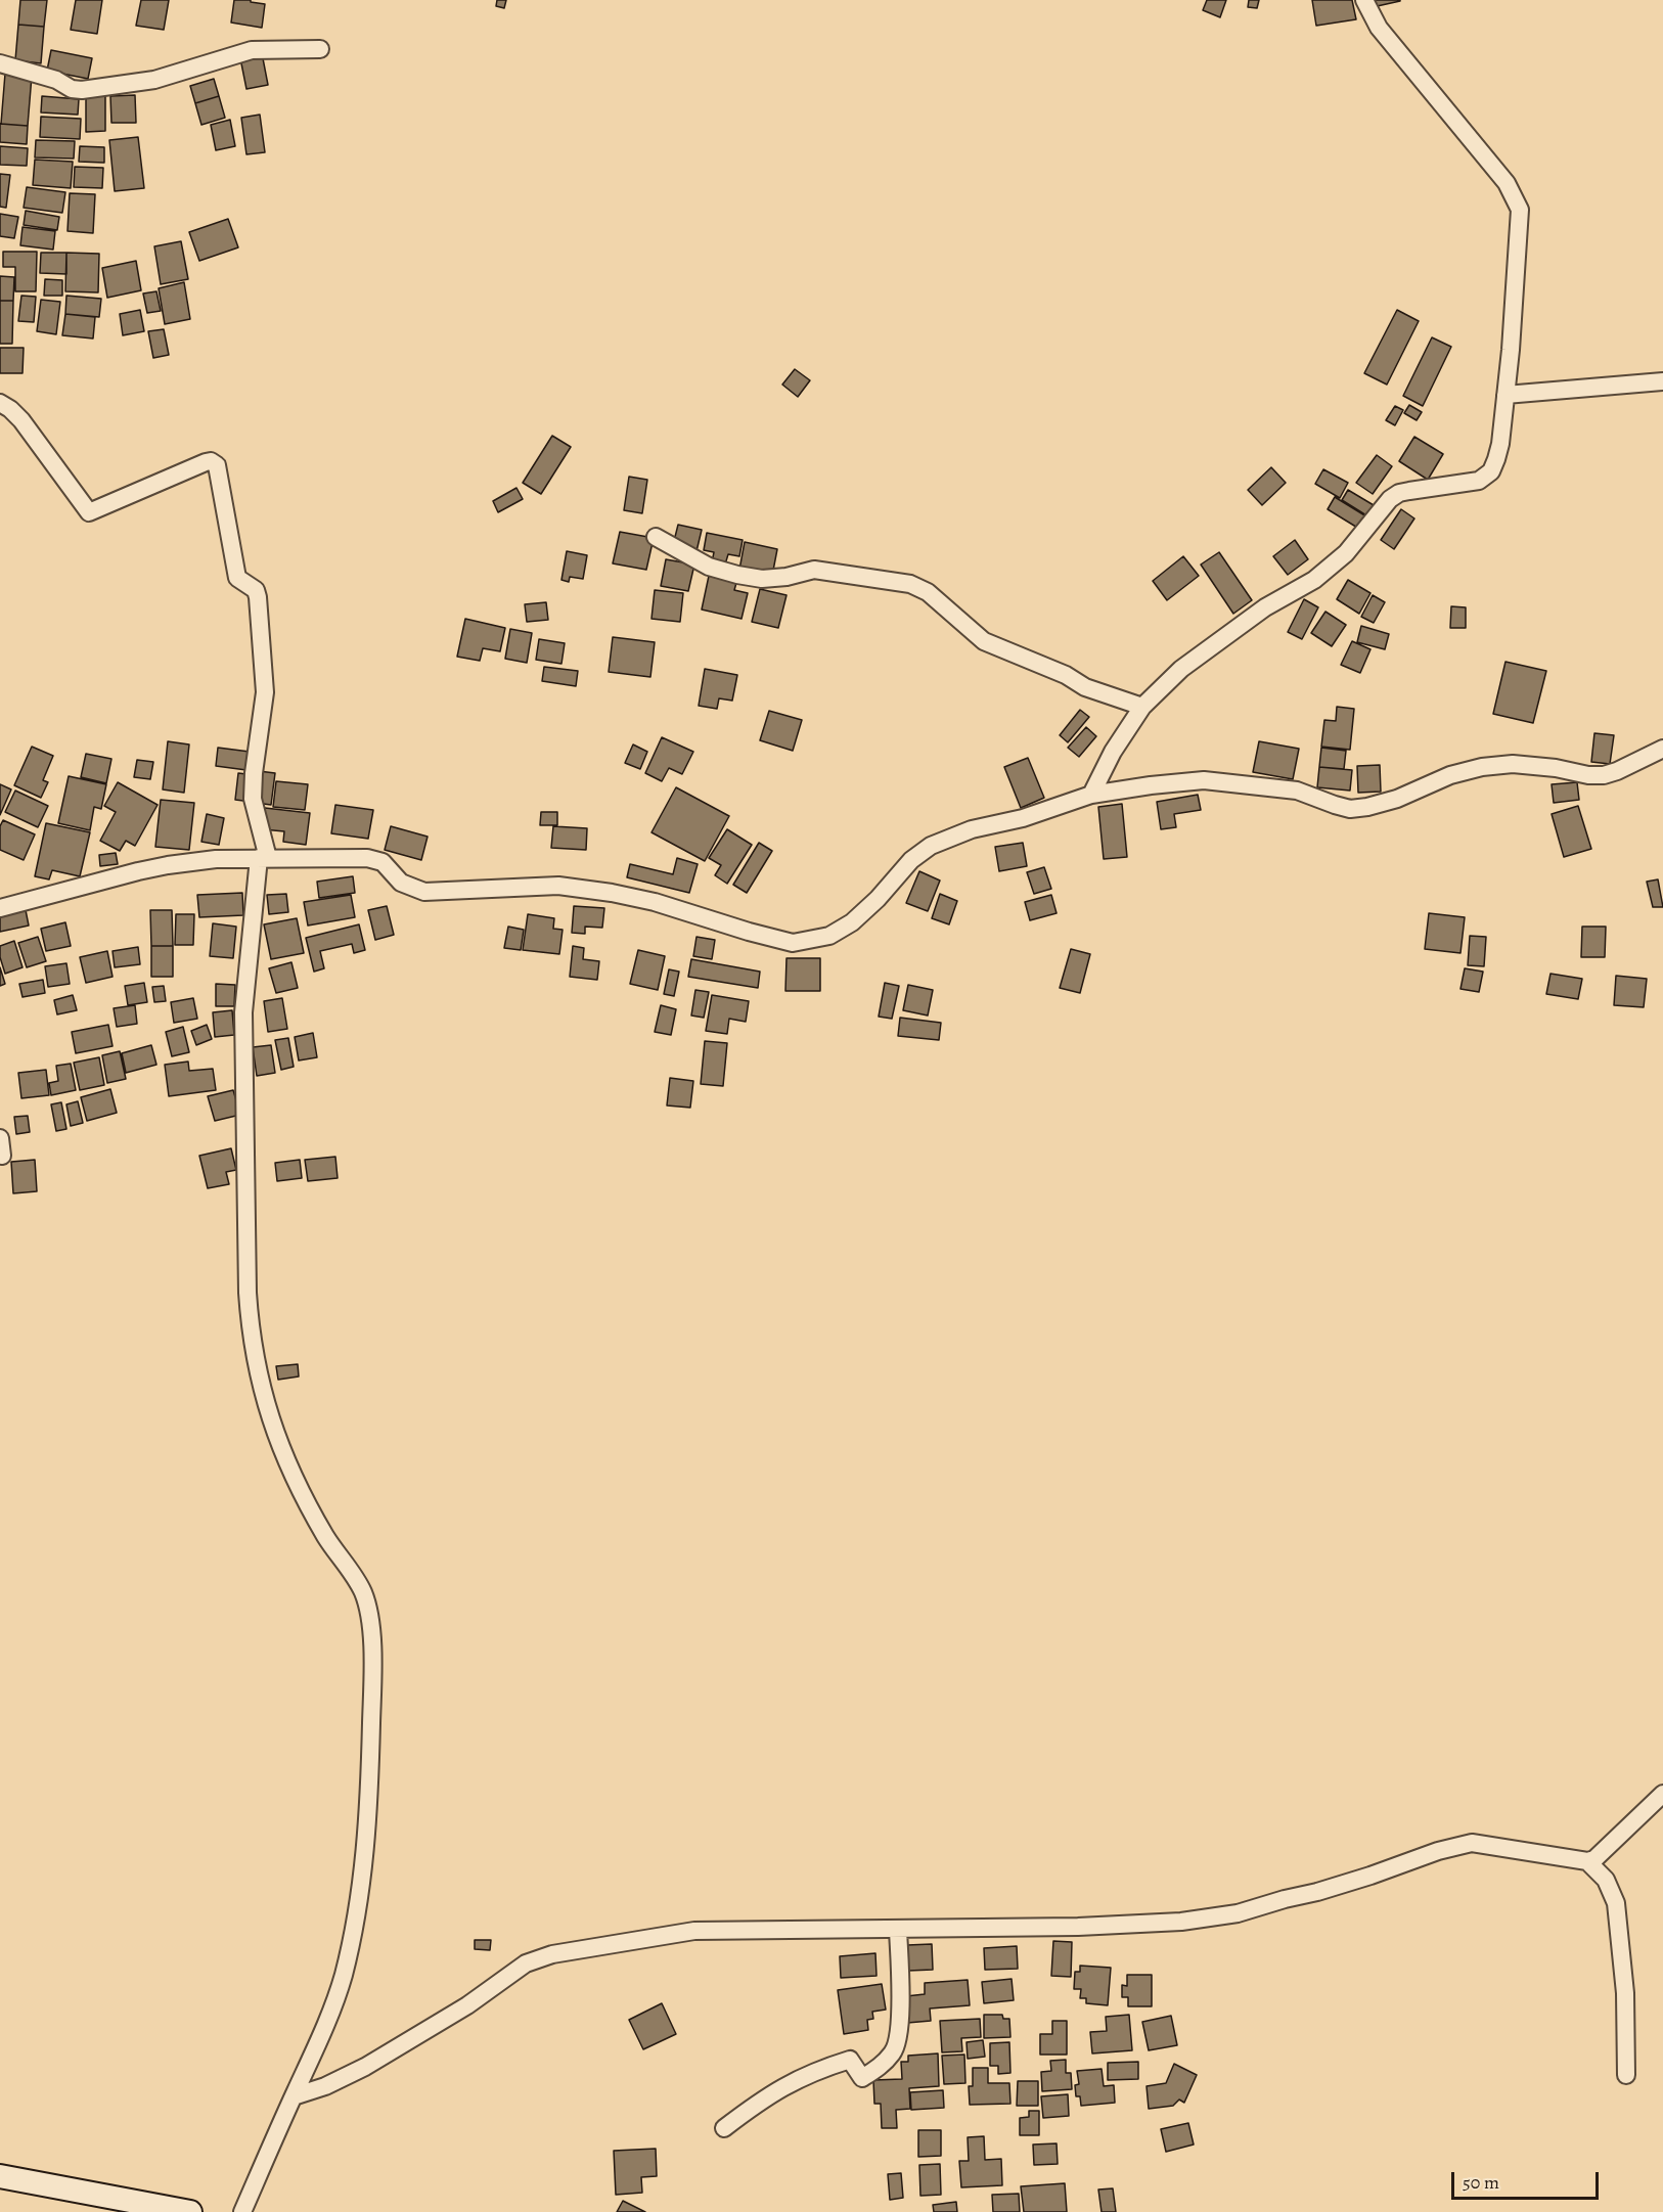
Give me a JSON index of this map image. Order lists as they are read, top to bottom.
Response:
{
  "scale_bar": "50 m"
}
